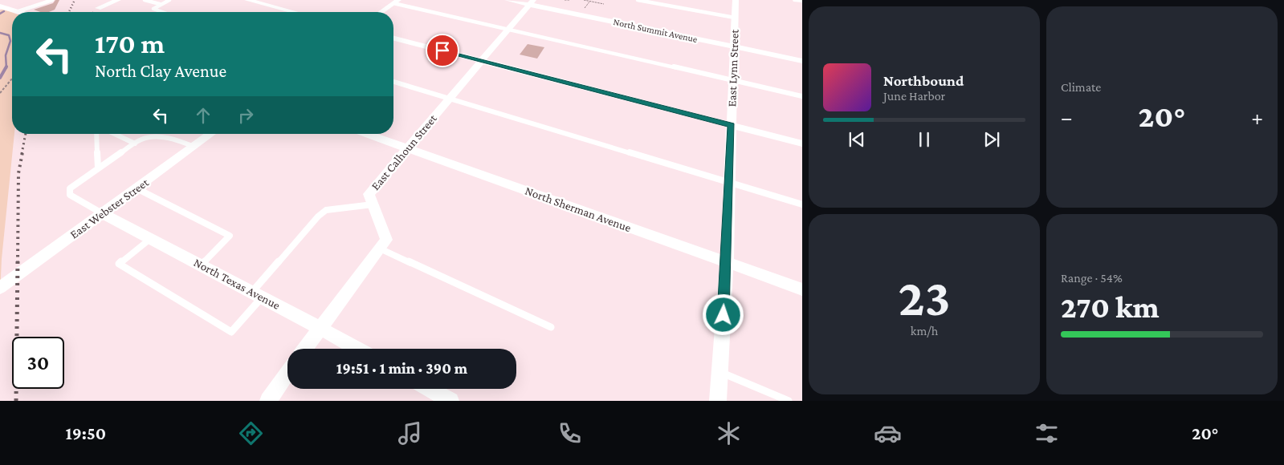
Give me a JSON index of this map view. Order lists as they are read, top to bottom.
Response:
{
  "streets": {
    "street": [
      "North Summit Avenue",
      "East Lynn Street",
      "East Calhoun Street",
      "East Webster Street",
      "North Sherman Avenue",
      "North Texas Avenue"
    ]
  },
  "crossings": [
    ["North Summit Avenue", "East Lynn Street"],
    ["North Summit Avenue", "East Calhoun Street"],
    ["East Lynn Street", "North Sherman Avenue"],
    ["East Calhoun Street", "North Sherman Avenue"],
    ["East Calhoun Street", "North Texas Avenue"],
    ["East Webster Street", "North Texas Avenue"]
  ],
  "page": {
    "tile": [
      "Climate",
      ["23", "km/h"],
      ["Range · 54%", "270 km"]
    ],
    "turn": ["170 m", "North Clay Avenue"],
    "song": ["Northbound", "June Harbor"],
    "heat": ["−", "20°", "+"],
    "limit": "30",
    "trip": "19:51 · 1 min · 390 m",
    "tabs": ["19:50", "20°"]
  }
}
